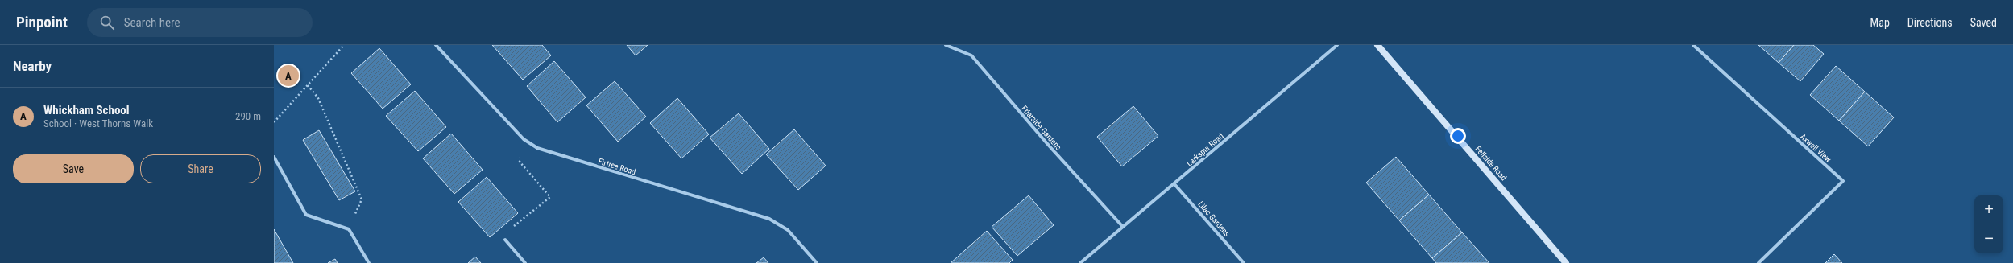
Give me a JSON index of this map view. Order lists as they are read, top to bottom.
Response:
{
  "streets": {
    "street": [
      "Friarside Gardens",
      "Axwell View",
      "Larkspur Road",
      "Fellside Road",
      "Firtree Road",
      "Lilac Gardens"
    ]
  },
  "crossings": [
    ["Friarside Gardens", "Larkspur Road"],
    ["Larkspur Road", "Lilac Gardens"]
  ],
  "page": {
    "header": "Pinpoint",
    "search": "Search here",
    "nav": ["Map", "Directions", "Saved"],
    "heading": "Nearby",
    "pins": "A",
    "list": [
      {
        "mark": "A",
        "name": "Whickham School",
        "note": "School · West Thorns Walk",
        "value": "290 m"
      }
    ],
    "buttons": ["Save", "Share"],
    "map_buttons": ["+", "−"]
  }
}
